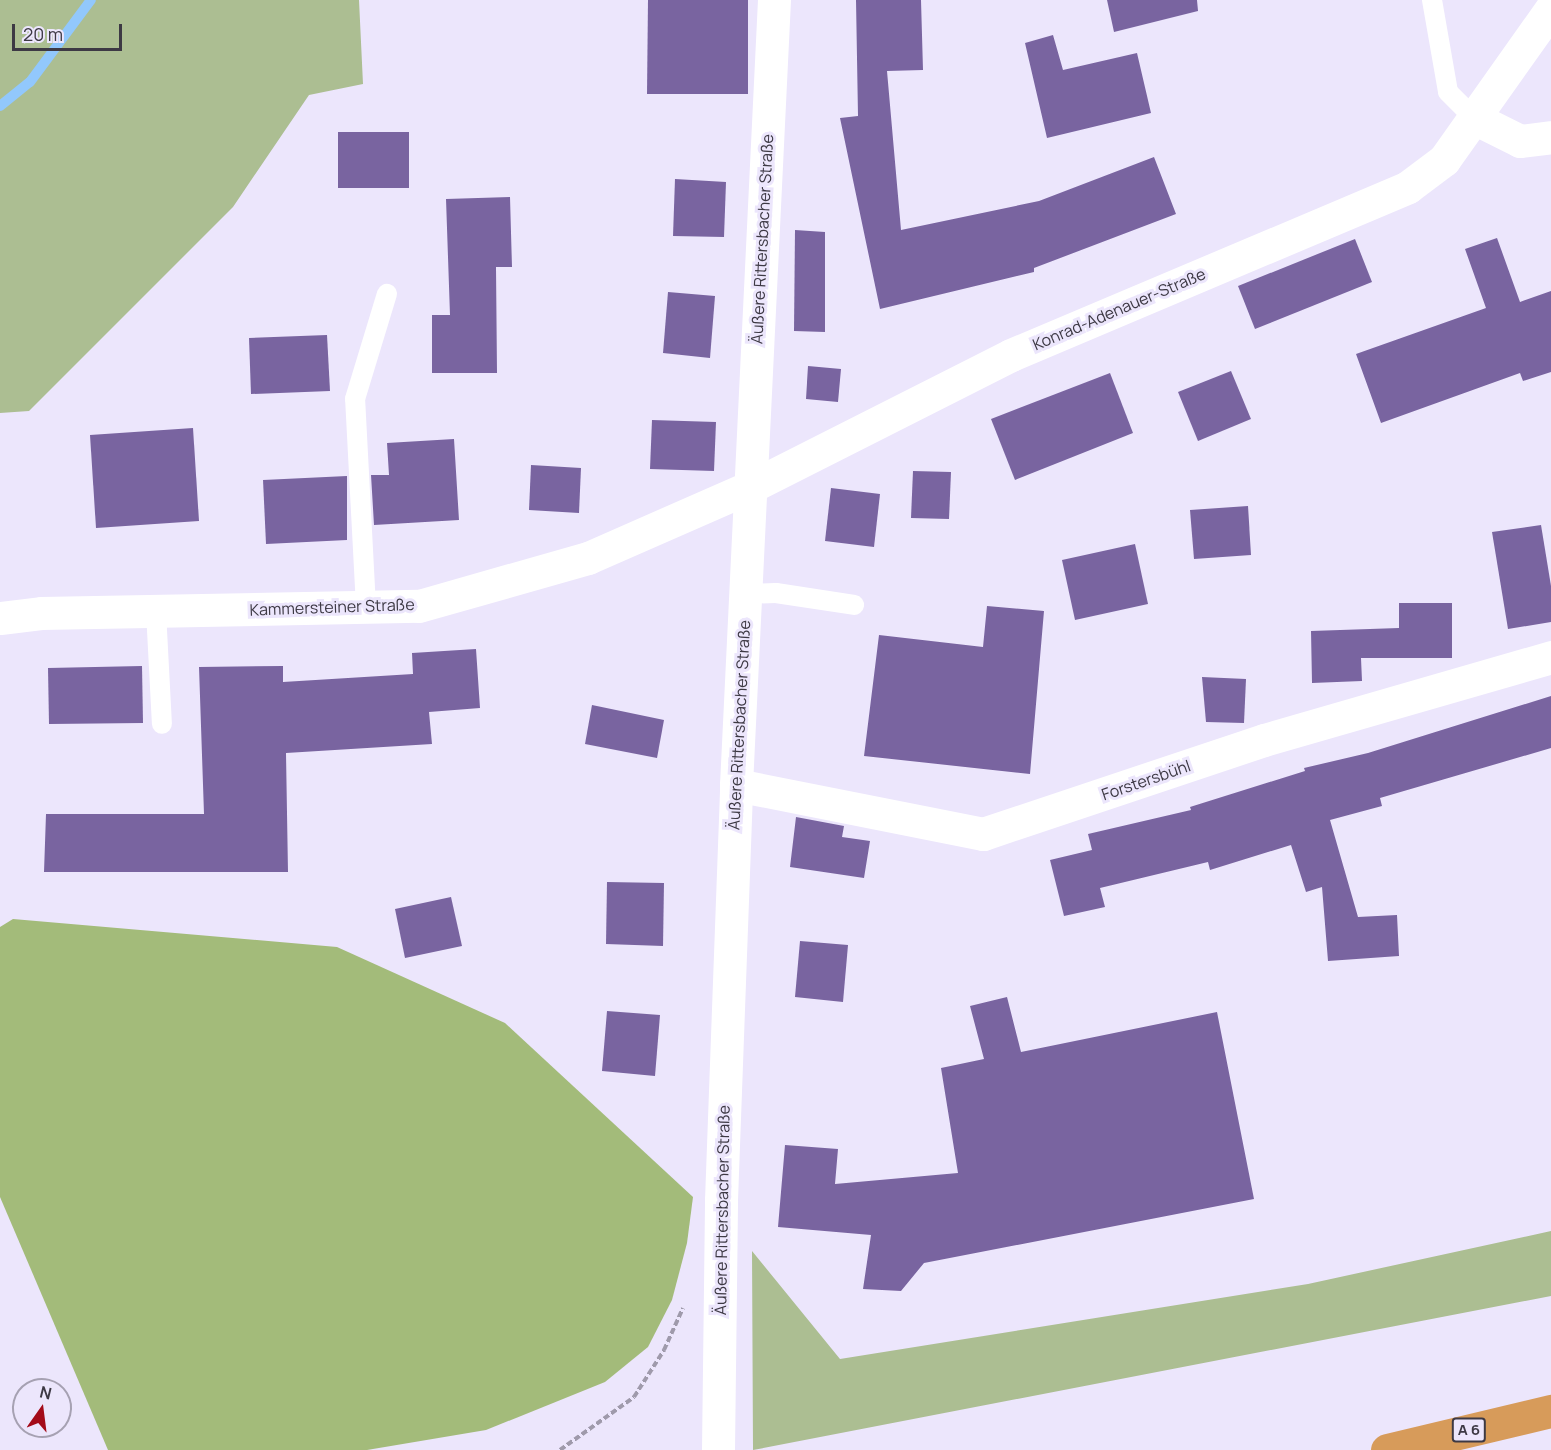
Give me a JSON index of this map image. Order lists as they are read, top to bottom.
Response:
{
  "streets": {
    "highway": ["A 6"],
    "street": [
      "Äußere Rittersbacher Straße",
      "Konrad-Adenauer-Straße",
      "Kammersteiner Straße",
      "Forstersbühl"
    ]
  },
  "crossings": [
    ["Äußere Rittersbacher Straße", "Konrad-Adenauer-Straße"],
    ["Äußere Rittersbacher Straße", "Kammersteiner Straße"],
    ["Äußere Rittersbacher Straße", "Forstersbühl"],
    ["Konrad-Adenauer-Straße", "Kammersteiner Straße"]
  ],
  "scale_bar": "20 m",
  "north": "top"
}
